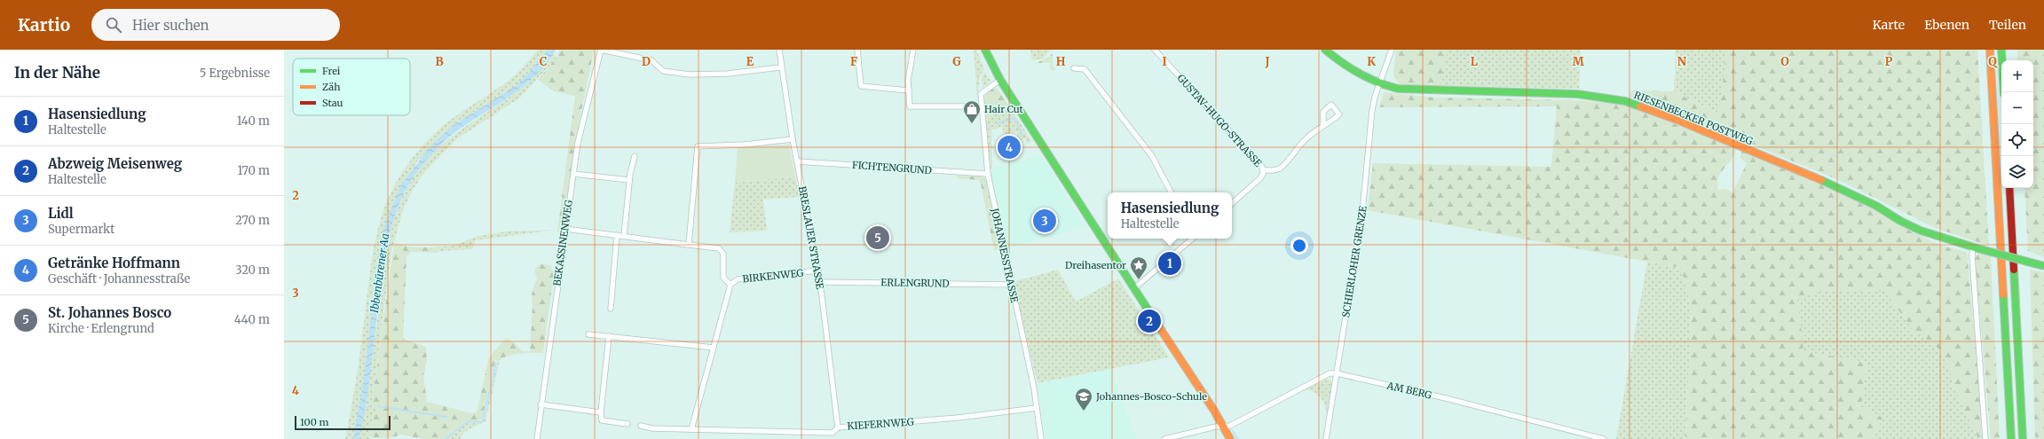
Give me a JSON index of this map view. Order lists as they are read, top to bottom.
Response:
{
  "streets": {
    "main road": ["RIESENBECKER POSTWEG"],
    "street": [
      "GUSTAV-HUGO-STRASSE",
      "FICHTENGRUND",
      "BRESLAUER STRASSE",
      "BEKASSINENWEG",
      "JOHANNESSTRASSE",
      "SCHIERLOHER GRENZE",
      "BIRKENWEG",
      "ERLENGRUND",
      "AM BERG",
      "KIEFERNWEG"
    ]
  },
  "crossings": [
    ["RIESENBECKER POSTWEG", "SCHIERLOHER GRENZE"],
    ["FICHTENGRUND", "BRESLAUER STRASSE"],
    ["FICHTENGRUND", "JOHANNESSTRASSE"],
    ["BRESLAUER STRASSE", "BIRKENWEG"],
    ["BRESLAUER STRASSE", "ERLENGRUND"],
    ["BRESLAUER STRASSE", "KIEFERNWEG"],
    ["JOHANNESSTRASSE", "ERLENGRUND"],
    ["JOHANNESSTRASSE", "KIEFERNWEG"],
    ["SCHIERLOHER GRENZE", "AM BERG"],
    ["BIRKENWEG", "KIEFERNWEG"]
  ],
  "water": ["Ibbenbürener Aa"],
  "places": {
    "shop": ["Hair Cut"],
    "place": ["Dreihasentor"],
    "school or university": ["Johannes-Bosco-Schule"]
  },
  "legend": ["Frei", "Zäh", "Stau"],
  "scale_bar": "100 m",
  "page": {
    "header": "Kartio",
    "search": "Hier suchen",
    "nav": ["Karte", "Ebenen", "Teilen"],
    "heading": ["In der Nähe", "5 Ergebnisse"],
    "map_buttons": ["+", "−"],
    "list": [
      {
        "mark": "1",
        "name": "Hasensiedlung",
        "note": "Haltestelle",
        "value": "140 m"
      },
      {
        "mark": "2",
        "name": "Abzweig Meisenweg",
        "note": "Haltestelle",
        "value": "170 m"
      },
      {
        "mark": "3",
        "name": "Lidl",
        "note": "Supermarkt",
        "value": "270 m"
      },
      {
        "mark": "4",
        "name": "Getränke Hoffmann",
        "note": "Geschäft · Johannesstraße",
        "value": "320 m"
      },
      {
        "mark": "5",
        "name": "St. Johannes Bosco",
        "note": "Kirche · Erlengrund",
        "value": "440 m"
      }
    ],
    "pins": [
      "4",
      "3",
      "5",
      "1",
      "2"
    ],
    "popup": ["Hasensiedlung", "Haltestelle"],
    "scale": "100 m"
  },
  "grid": {
    "columns": [
      "B",
      "C",
      "D",
      "E",
      "F",
      "G",
      "H",
      "I",
      "J",
      "K",
      "L",
      "M",
      "N",
      "O",
      "P",
      "Q"
    ],
    "rows": ["2", "3", "4"]
  }
}
